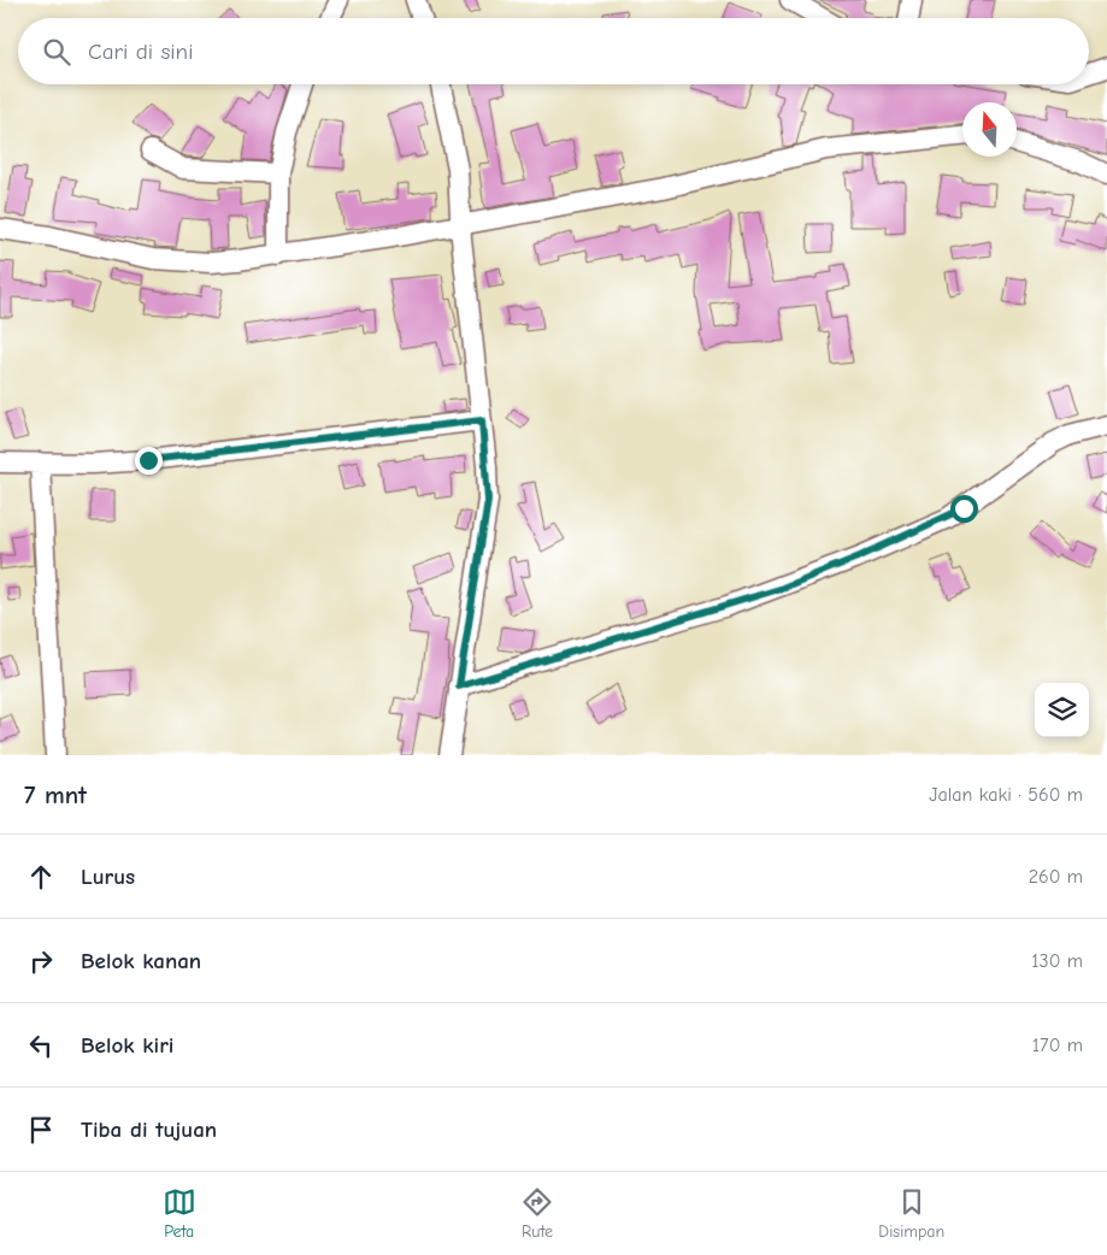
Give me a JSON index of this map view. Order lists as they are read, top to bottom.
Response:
{
  "north": "top",
  "page": {
    "search": "Cari di sini",
    "heading": ["7 mnt", "Jalan kaki · 560 m"],
    "list": [
      ["Lurus", "260 m"],
      ["Belok kanan", "130 m"],
      ["Belok kiri", "170 m"],
      "Tiba di tujuan"
    ],
    "nav": ["Peta", "Rute", "Disimpan"]
  }
}
